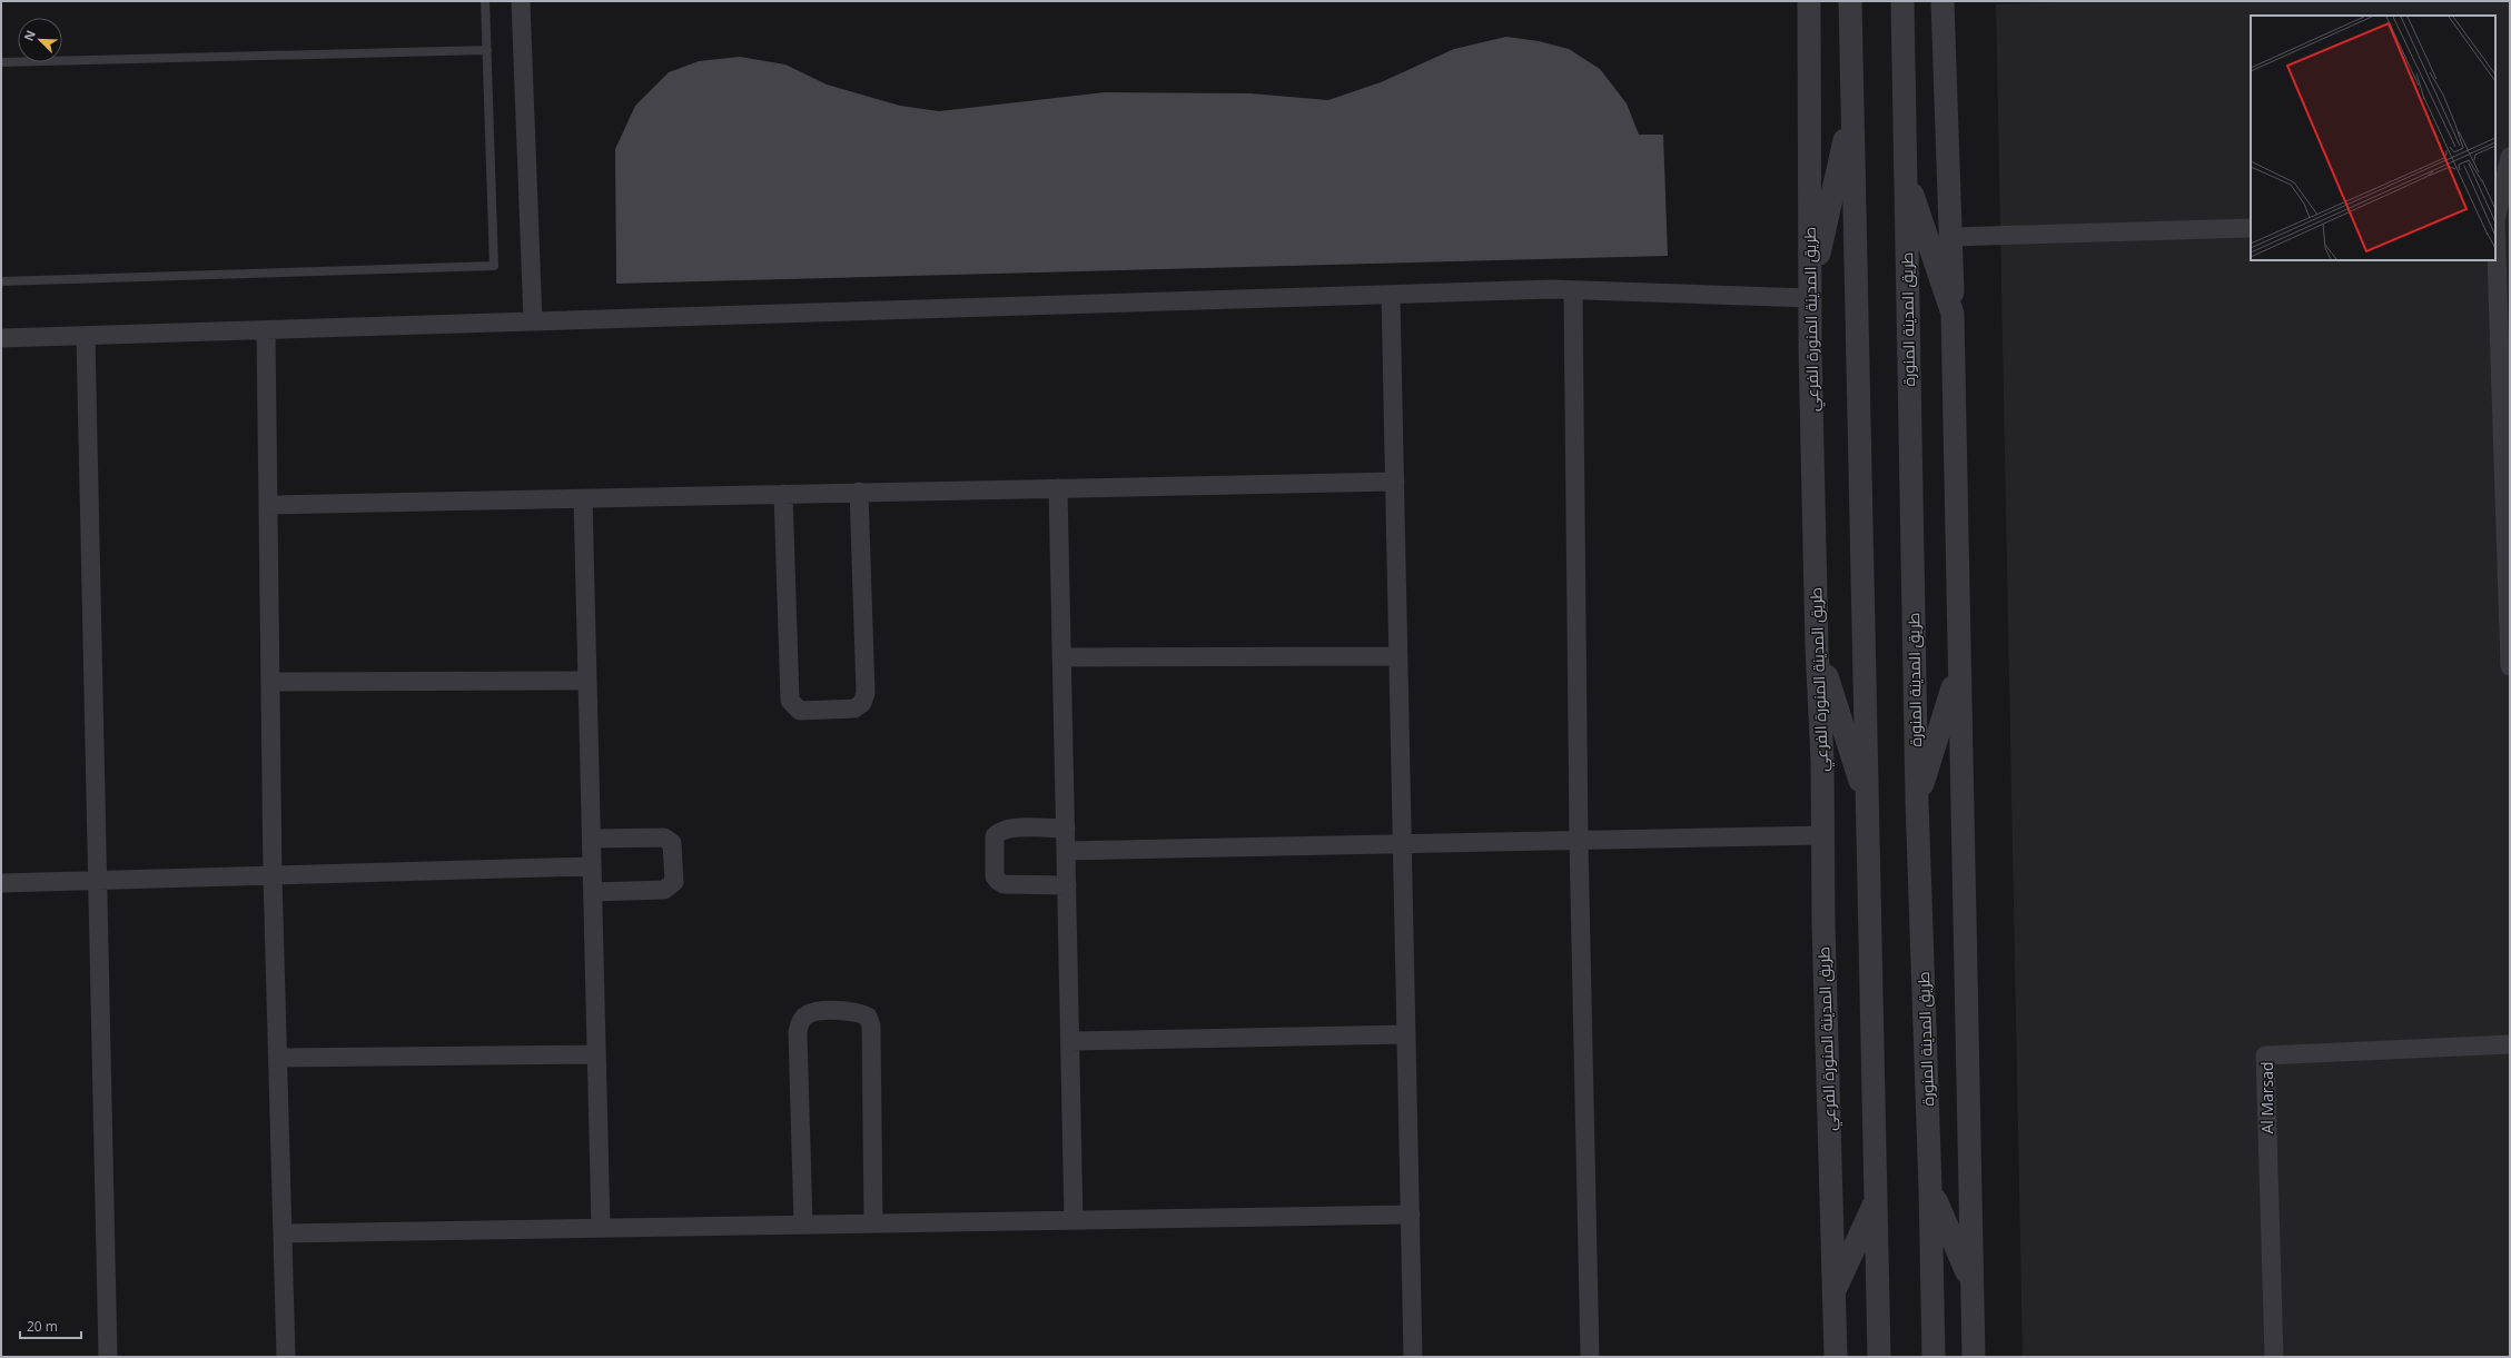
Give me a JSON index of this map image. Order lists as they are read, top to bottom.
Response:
{
  "streets": {
    "street": ["طريق المدينة المنورة الفرعي", "طريق المدينة المنورة", "Al Marsad"]
  },
  "scale_bar": "20 m",
  "north": "top left"
}
